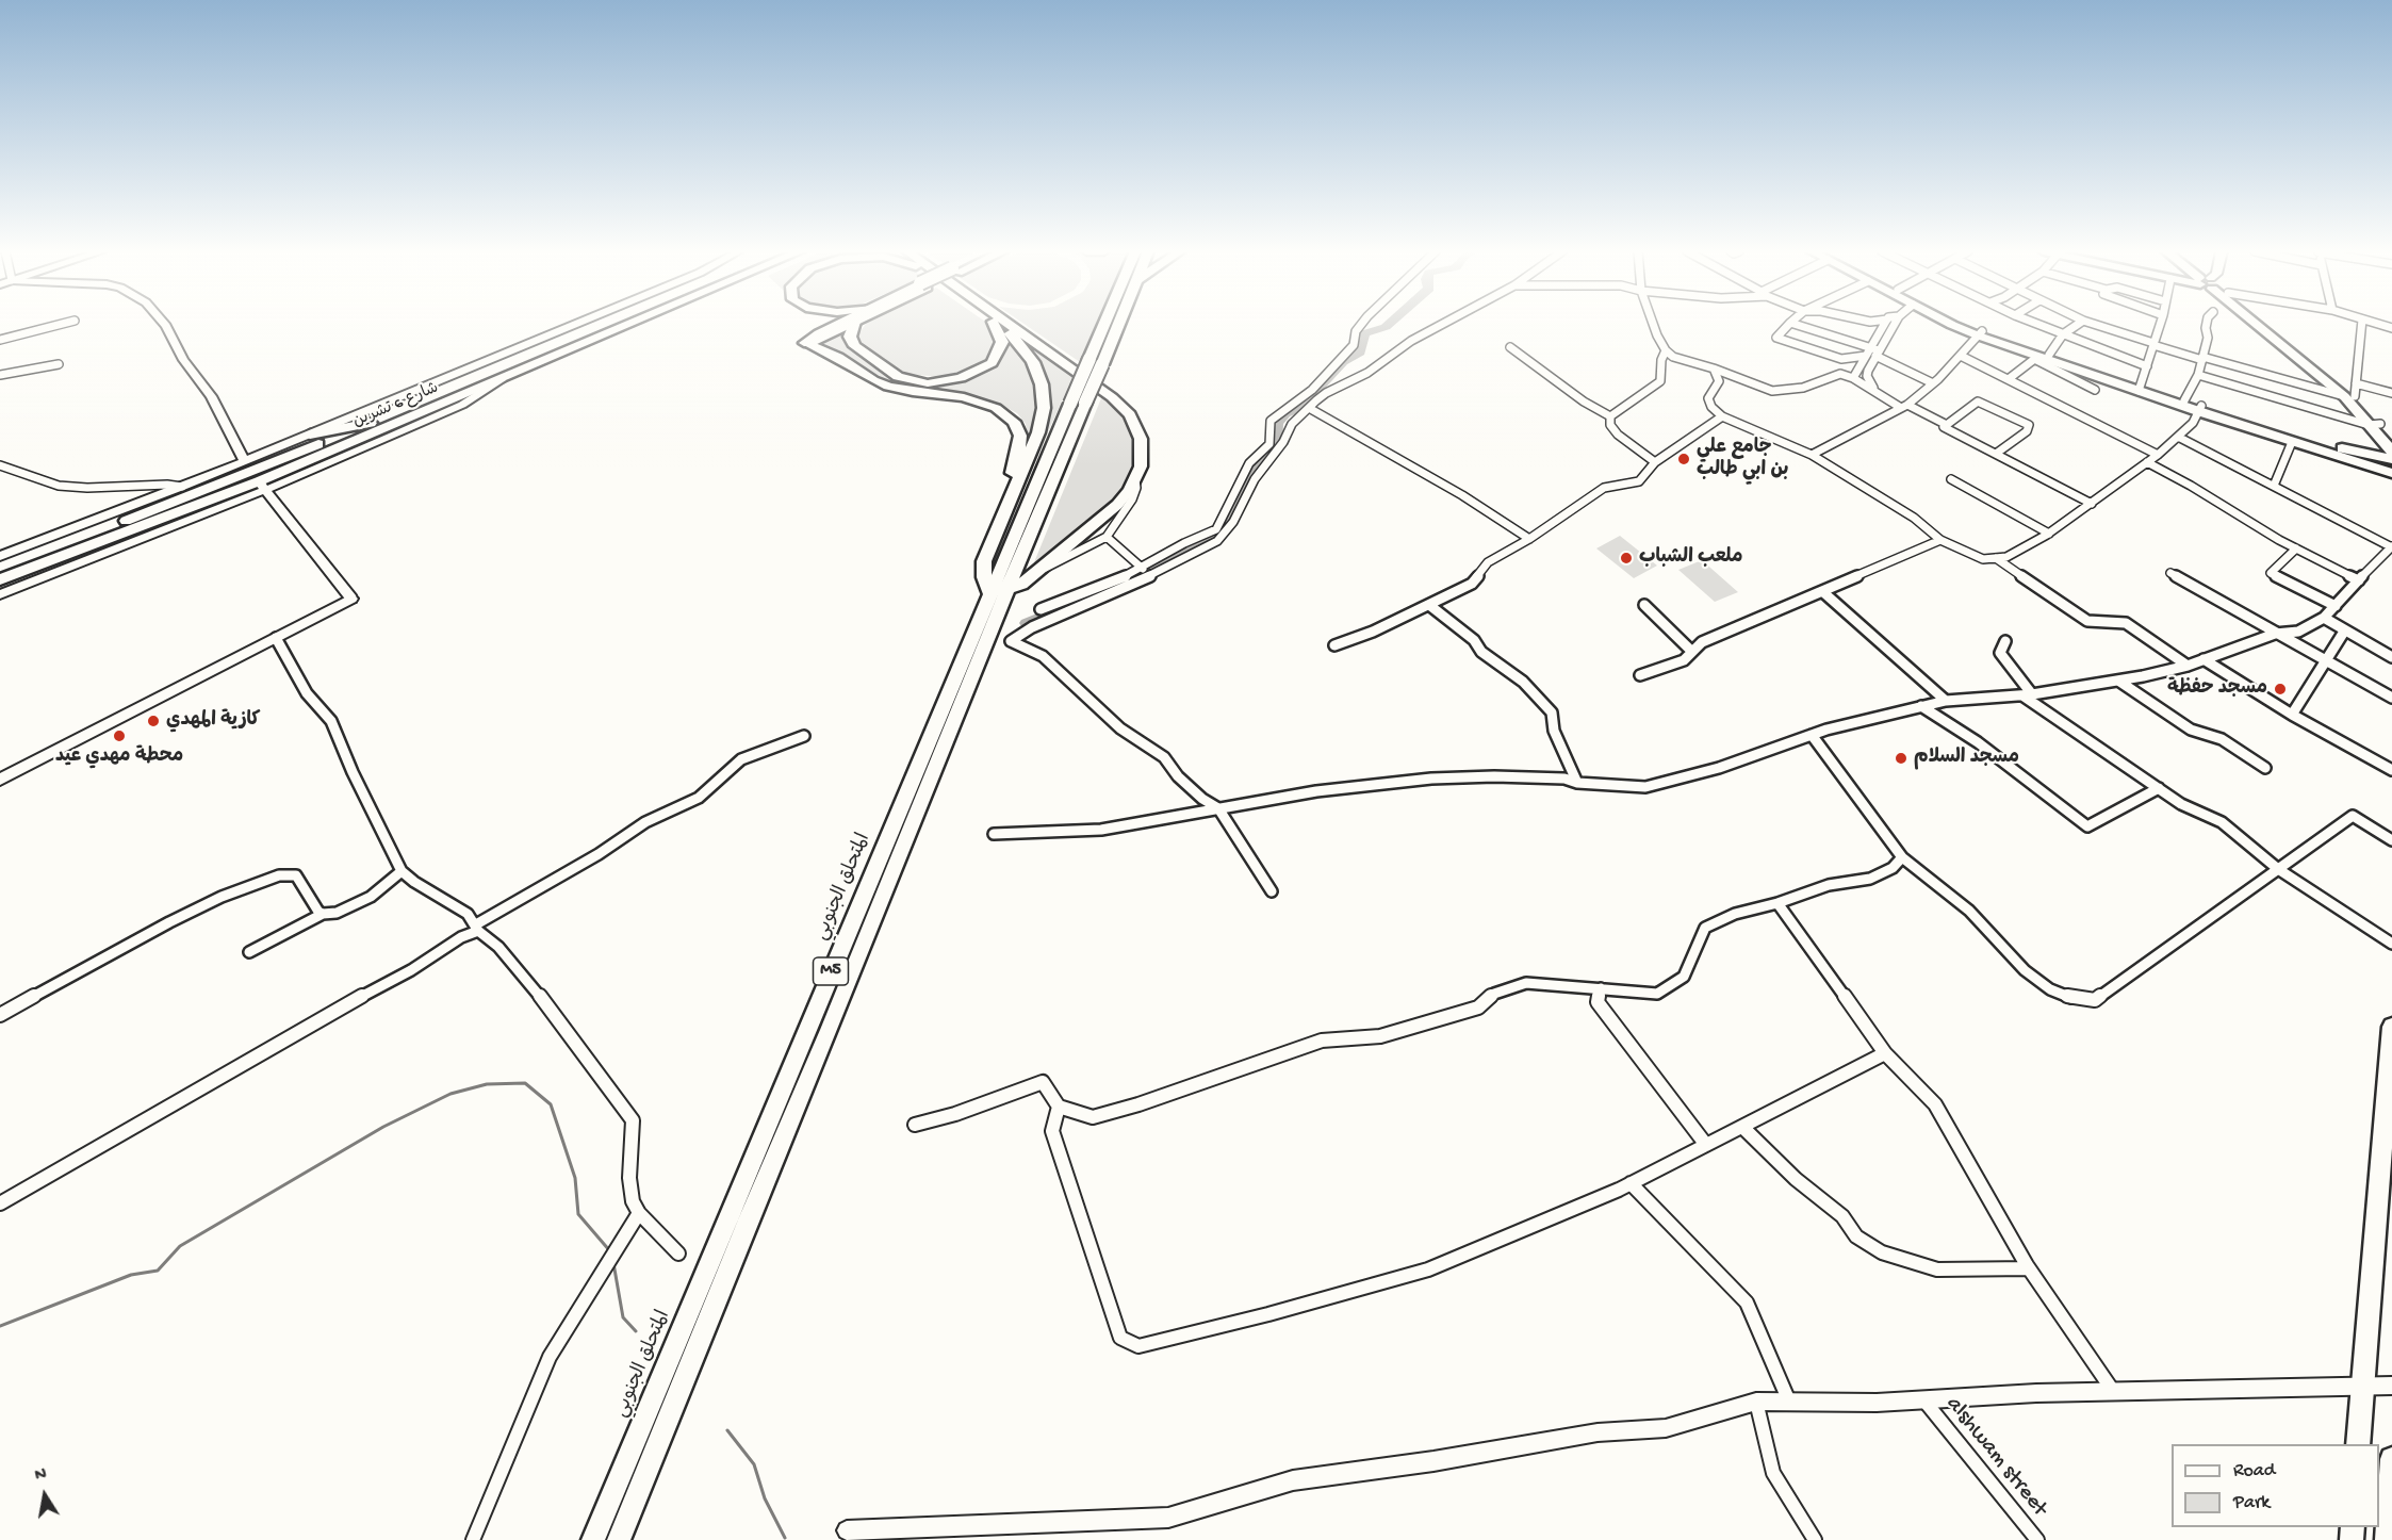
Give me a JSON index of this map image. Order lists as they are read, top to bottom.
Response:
{
  "streets": {
    "main road": ["شارع 6 تشرين", "المتحلق الجنوبي", "M5"],
    "street": ["alshwam street"]
  },
  "places": [
    "جامع علي بن ابي طالب",
    "ملعب الشباب",
    "مسجد حفظة",
    "كازية المهدي",
    "محطة مهدي عيد",
    "مسجد السلام"
  ],
  "legend": ["Road", "Park"],
  "north": "top"
}
